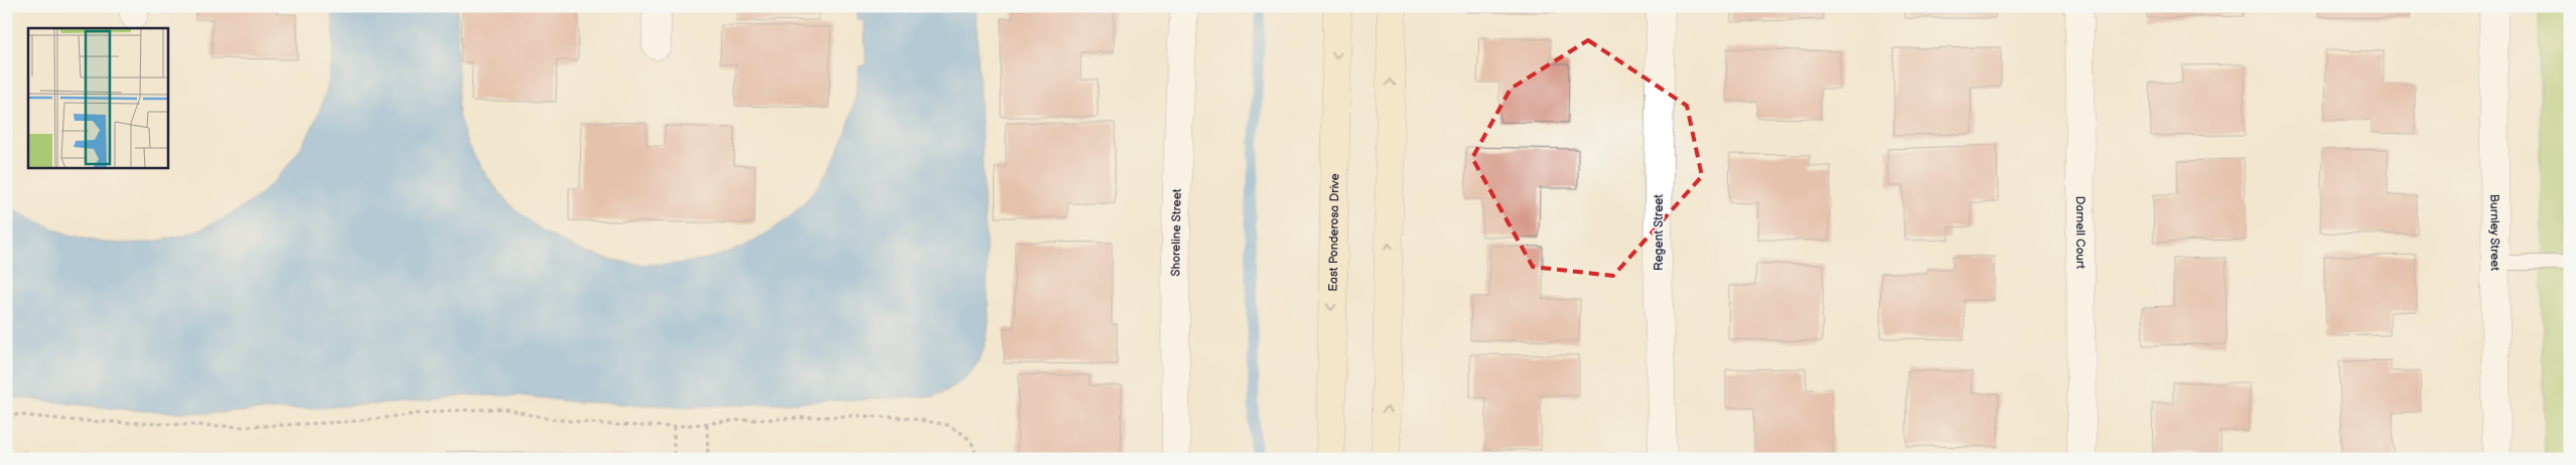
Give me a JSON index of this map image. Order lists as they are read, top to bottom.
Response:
{
  "streets": {
    "main road": ["East Ponderosa Drive"],
    "street": [
      "Shoreline Street",
      "Regent Street",
      "Darnell Court",
      "Burnley Street"
    ]
  }
}
